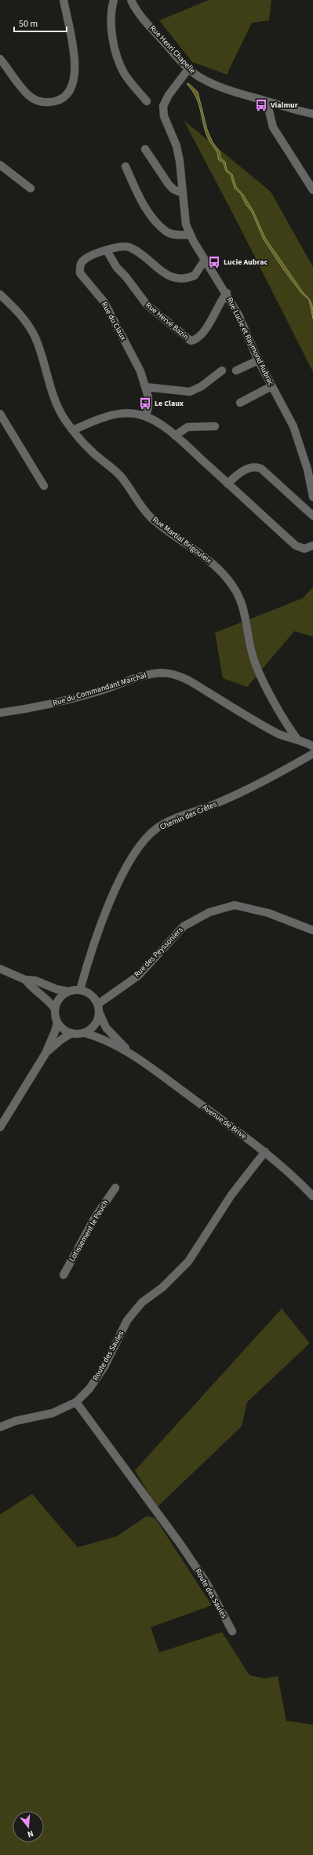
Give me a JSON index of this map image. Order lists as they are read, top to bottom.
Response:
{
  "streets": {
    "street": [
      "Rue Henri Chapelle",
      "Rue du Claux",
      "Rue Hervé Bazin",
      "Rue Lucie et Raymond Aubrac",
      "Rue Martial Brigouleix",
      "Rue du Commandant Marchal",
      "Chemin des Crêtes",
      "Rue des Peyssoniers",
      "Avenue de Brive",
      "Lotissement le Peuch",
      "Route des Saules"
    ]
  },
  "crossings": [
    ["Rue Henri Chapelle", "Rue Lucie et Raymond Aubrac"],
    ["Rue du Claux", "Rue Hervé Bazin"],
    ["Rue du Claux", "Rue Lucie et Raymond Aubrac"],
    ["Rue Hervé Bazin", "Rue Lucie et Raymond Aubrac"],
    ["Rue Martial Brigouleix", "Rue du Commandant Marchal"],
    ["Chemin des Crêtes", "Rue des Peyssoniers"],
    ["Avenue de Brive", "Route des Saules"]
  ],
  "places": {
    "bus stop": ["Vialmur", "Lucie Aubrac", "Le Claux"]
  },
  "scale_bar": "50 m",
  "north": "bottom"
}
